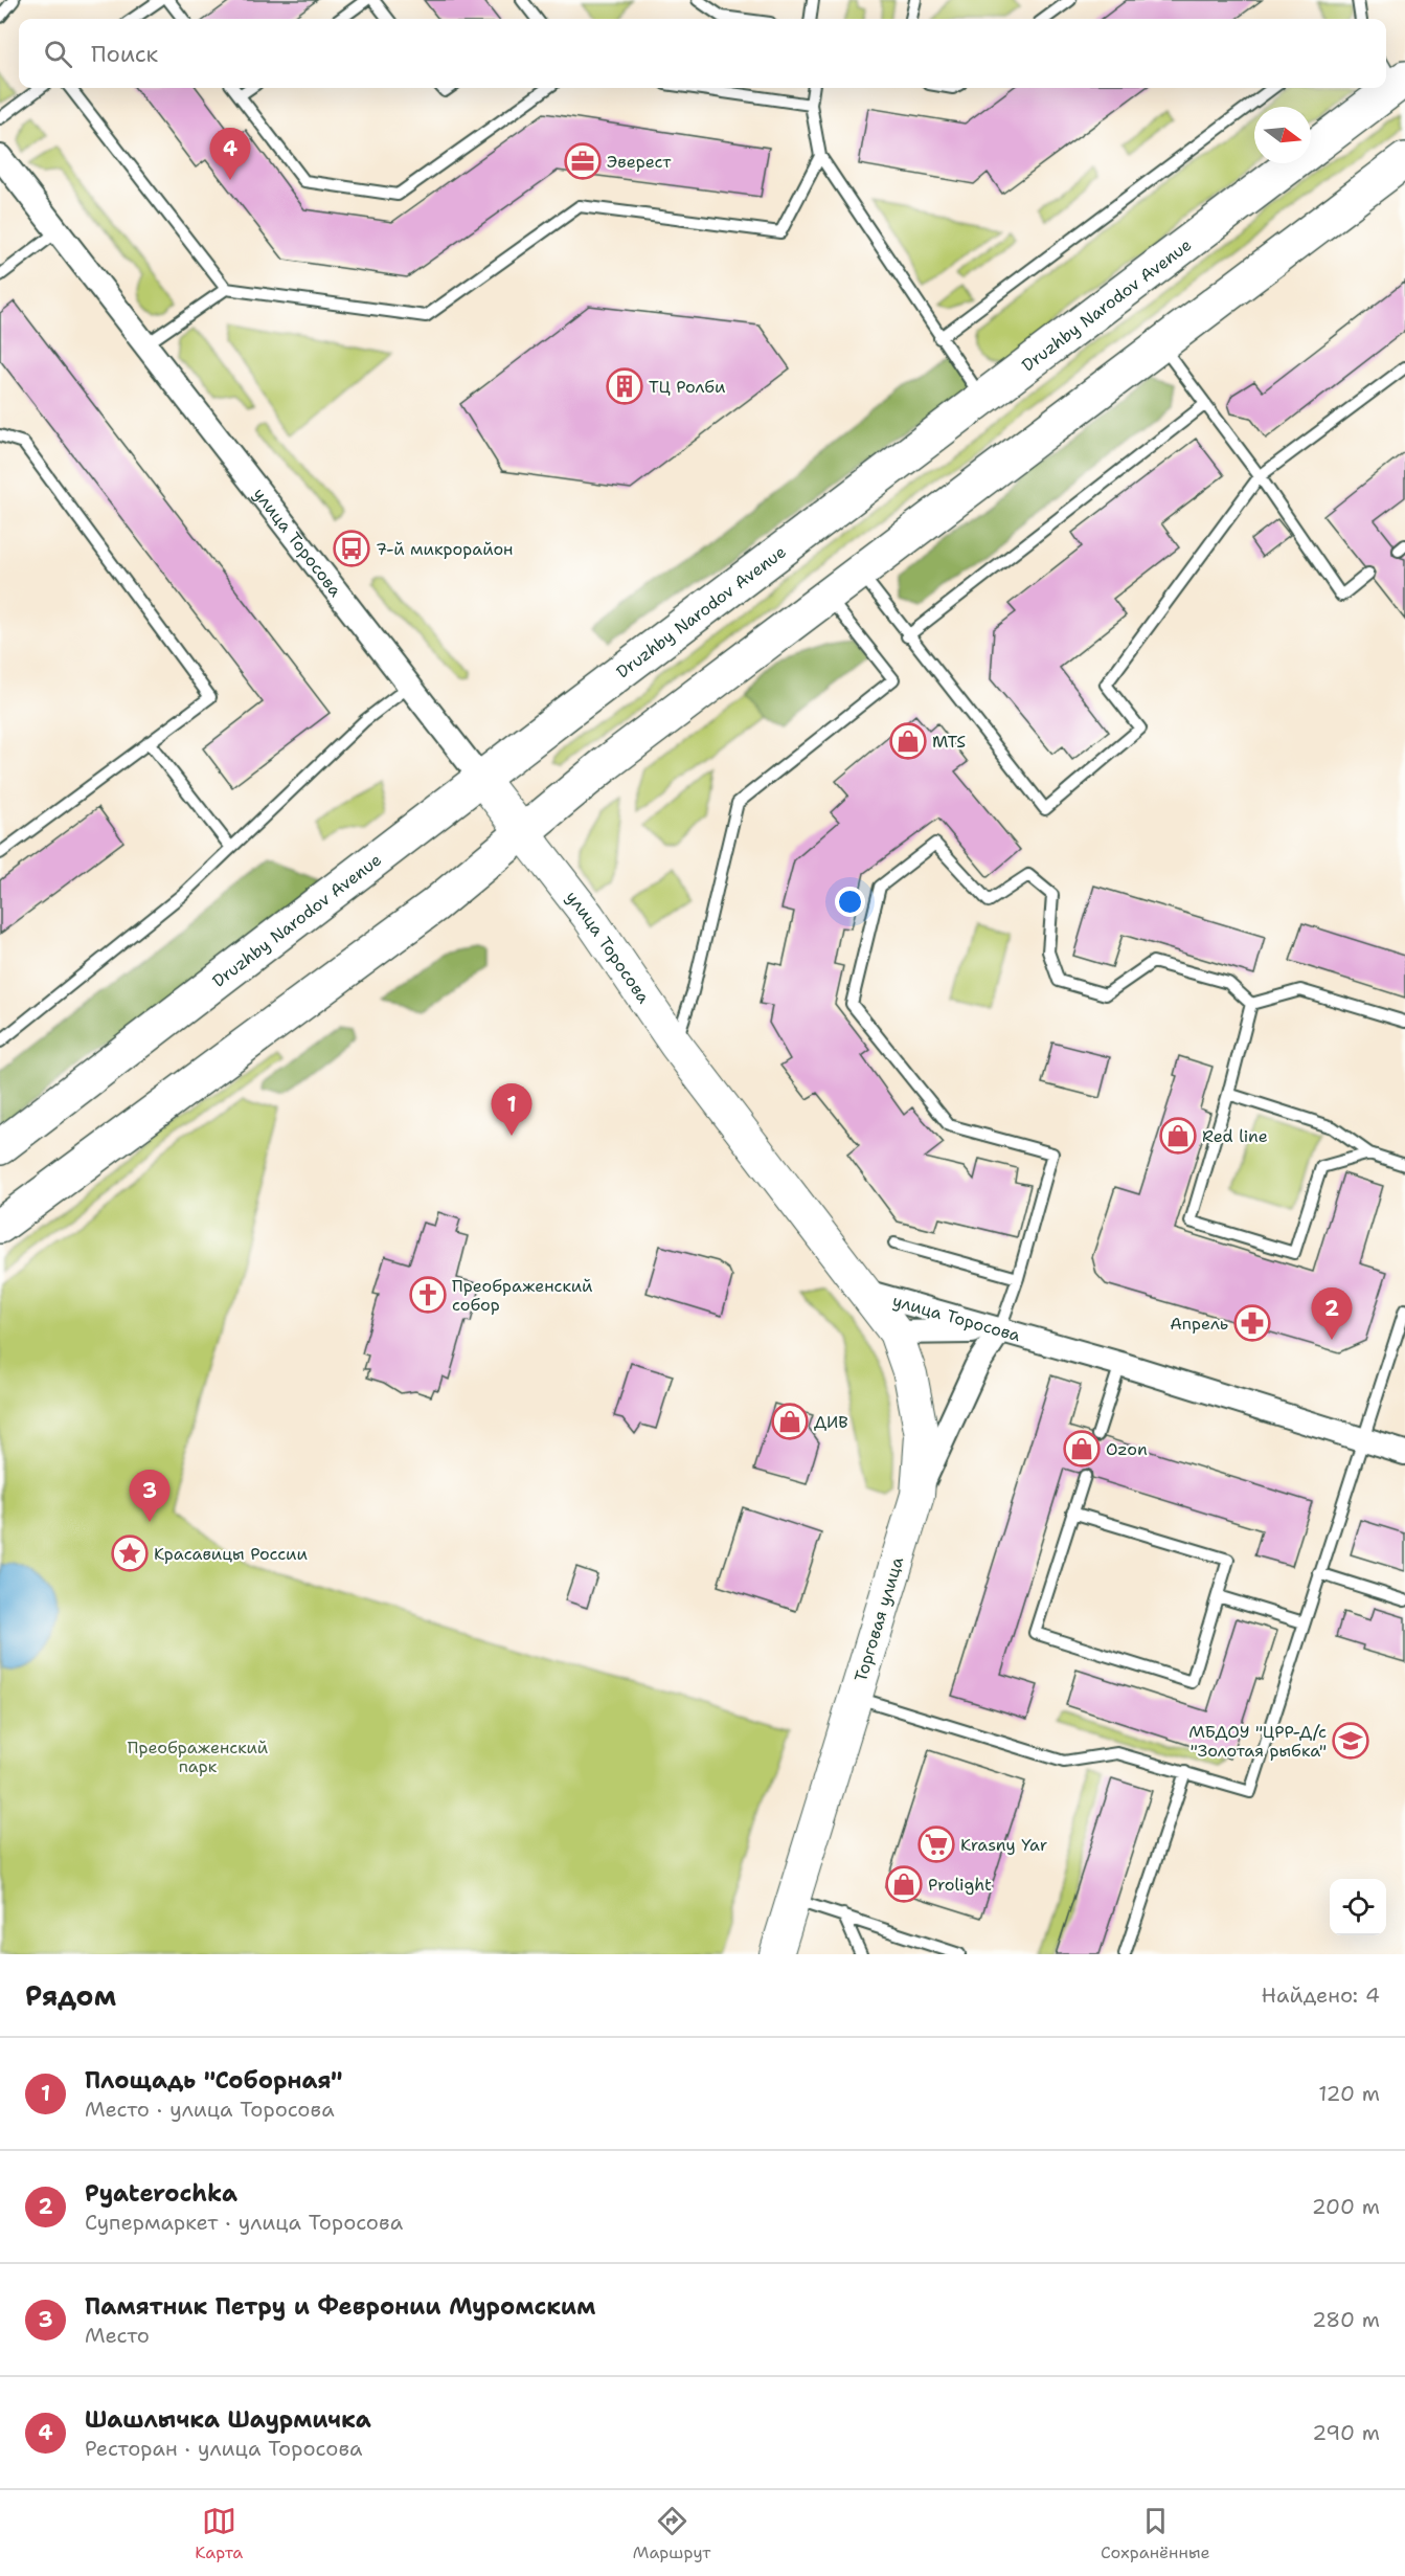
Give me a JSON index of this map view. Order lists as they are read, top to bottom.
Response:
{
  "streets": {
    "main road": ["Druzhby Narodov Avenue"],
    "street": ["улица Торосова", "Торговая улица"]
  },
  "crossings": [
    ["Druzhby Narodov Avenue", "улица Торосова"],
    ["улица Торосова", "Торговая улица"]
  ],
  "parks": ["Преображенский парк"],
  "places": {
    "office": ["Эверест"],
    "building": ["ТЦ Ролби"],
    "bus stop": ["7-й микрорайон"],
    "shop": [
      "MTS",
      "Red line",
      "ДИВ",
      "Ozon",
      "Prolight"
    ],
    "church": ["Преображенский собор"],
    "pharmacy": ["Апрель"],
    "place": ["Красавицы России"],
    "school or university": ["МБДОУ \"ЦРР-Д/с \"Золотая рыбка\""],
    "supermarket": ["Krasny Yar"]
  },
  "north": "right",
  "page": {
    "search": "Поиск",
    "pins": [
      "4",
      "1",
      "2",
      "3"
    ],
    "heading": ["Рядом", "Найдено: 4"],
    "list": [
      {
        "mark": "1",
        "name": "Площадь \"Соборная\"",
        "note": "Место · улица Торосова",
        "value": "120 m"
      },
      {
        "mark": "2",
        "name": "Pyaterochka",
        "note": "Супермаркет · улица Торосова",
        "value": "200 m"
      },
      {
        "mark": "3",
        "name": "Памятник Петру и Февронии Муромским",
        "note": "Место",
        "value": "280 m"
      },
      {
        "mark": "4",
        "name": "Шашлычка Шаурмичка",
        "note": "Ресторан · улица Торосова",
        "value": "290 m"
      }
    ],
    "nav": ["Карта", "Маршрут", "Сохранённые"]
  }
}
